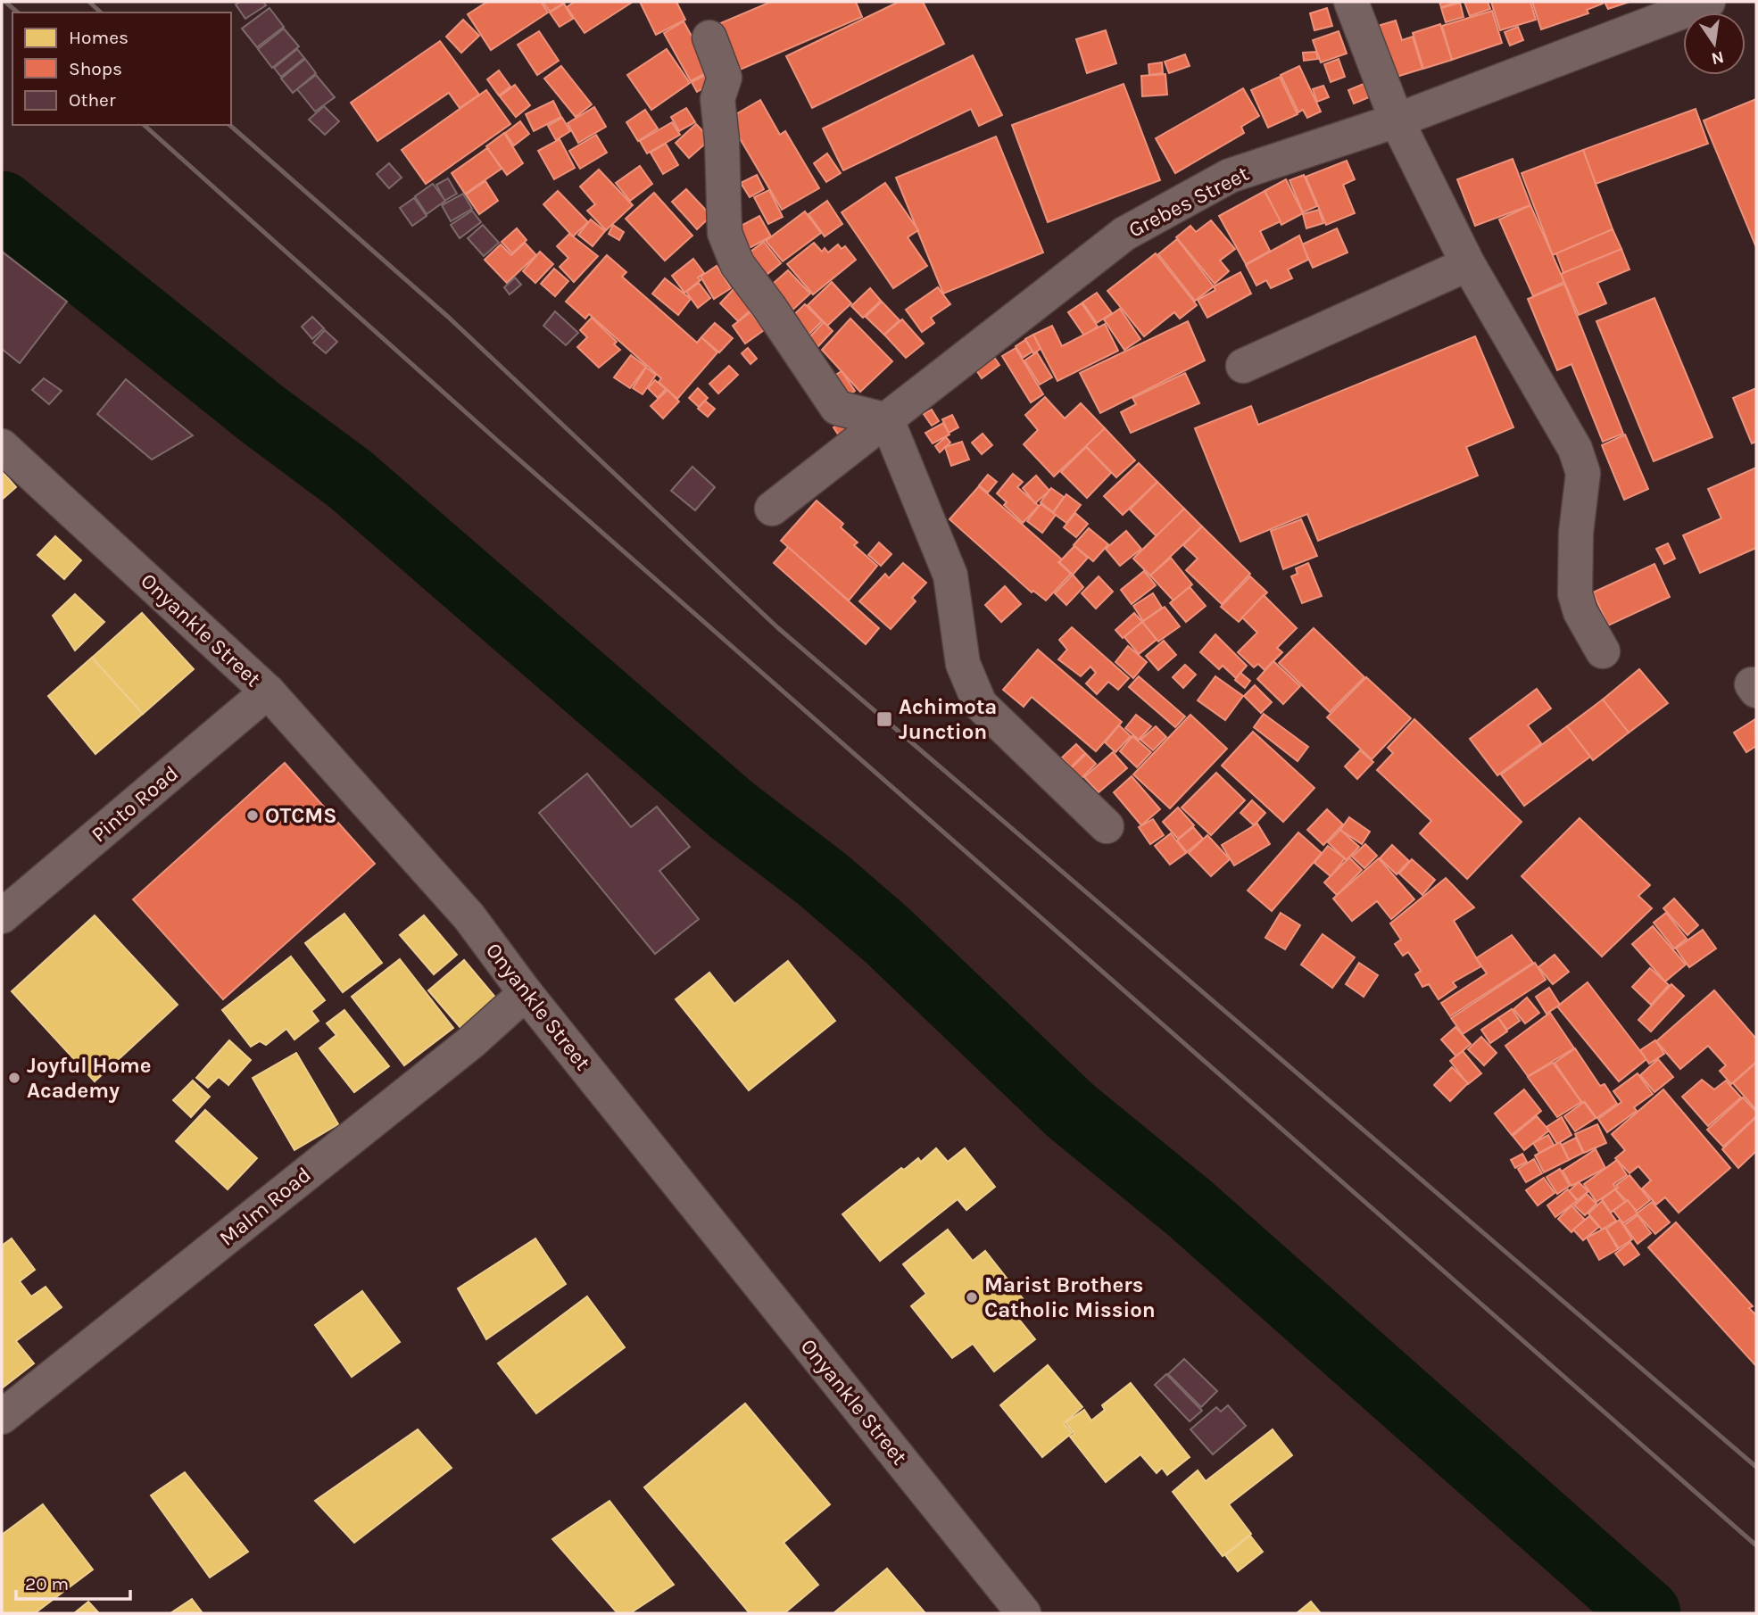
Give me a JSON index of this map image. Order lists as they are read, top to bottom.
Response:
{
  "streets": {
    "street": [
      "Grebes Street",
      "Onyankle Street",
      "Pinto Road",
      "Malm Road"
    ]
  },
  "crossings": [
    ["Onyankle Street", "Pinto Road"],
    ["Onyankle Street", "Malm Road"]
  ],
  "places": {
    "transit": ["Achimota Junction"],
    "other": ["OTCMS", "Joyful Home Academy", "Marist Brothers Catholic Mission"]
  },
  "legend": ["Homes", "Shops", "Other"],
  "scale_bar": "20 m",
  "north": "bottom"
}
